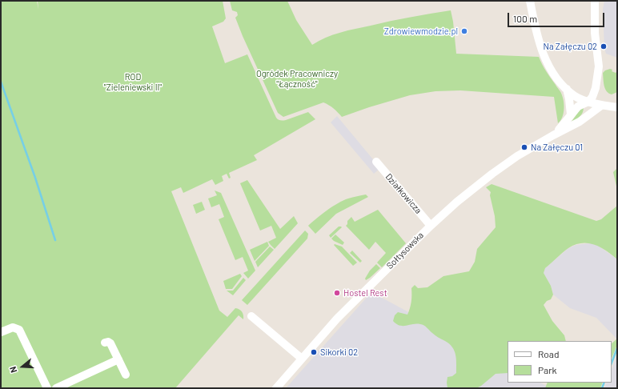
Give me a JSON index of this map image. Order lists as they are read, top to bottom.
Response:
{
  "streets": {
    "street": ["Działkowicza", "Sołtysowska"]
  },
  "crossings": [
    ["Działkowicza", "Sołtysowska"]
  ],
  "parks": ["Ogródek Pracowniczy \"Łączność\"", "ROD \"Zieleniewski II\""],
  "places": [
    "Zdrowiewmodzie.pl",
    "Na Załęczu 02",
    "Na Załęczu 01",
    "Hostel Rest",
    "Sikorki 02"
  ],
  "legend": ["Road", "Park"],
  "scale_bar": "100 m",
  "north": "left"
}
